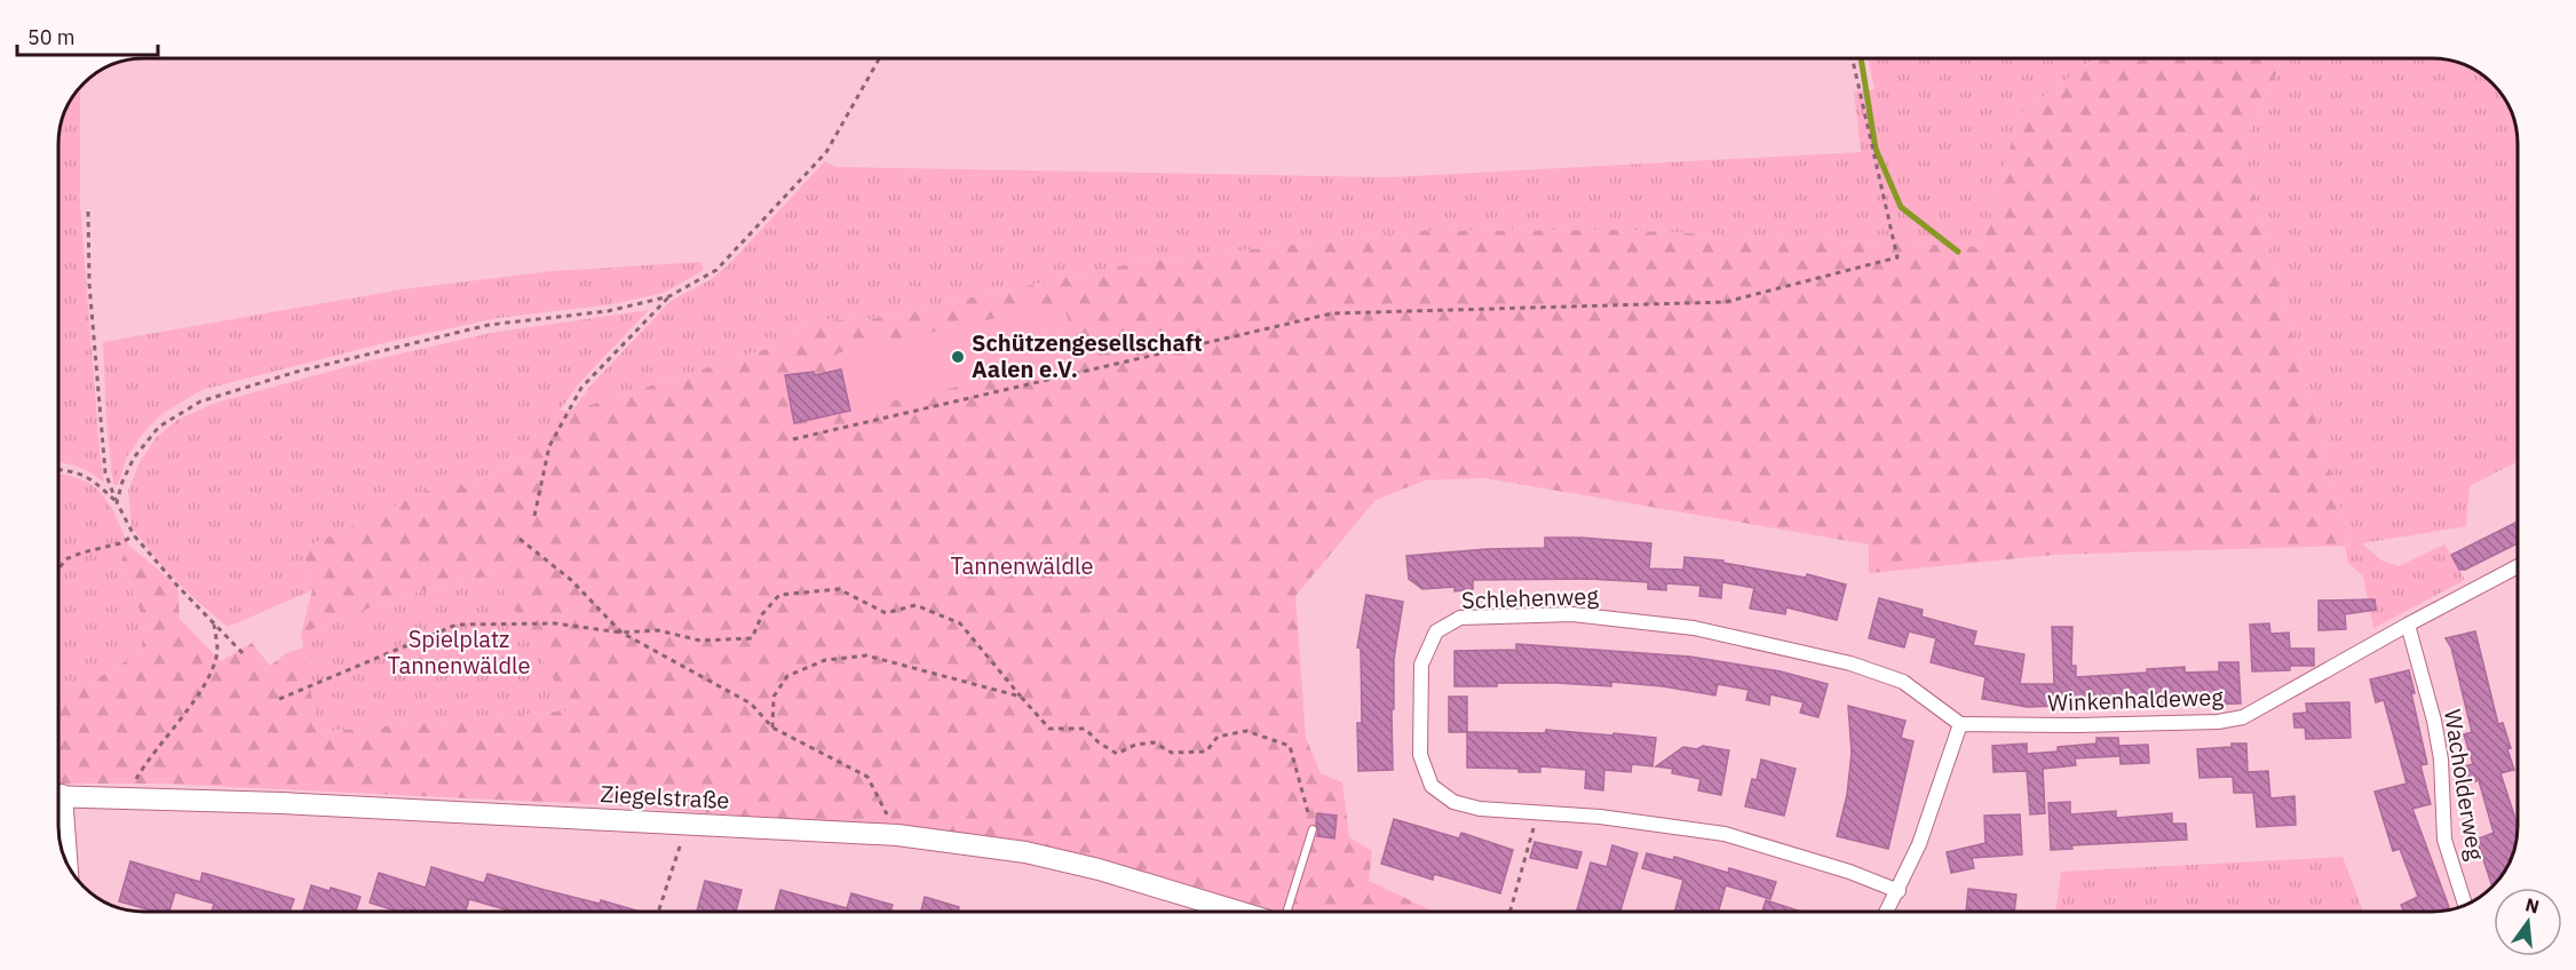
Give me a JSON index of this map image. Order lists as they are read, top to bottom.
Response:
{
  "streets": {
    "main road": ["Ziegelstraße"],
    "street": ["Schlehenweg", "Winkenhaldeweg", "Wacholderweg"]
  },
  "crossings": [
    ["Schlehenweg", "Winkenhaldeweg"],
    ["Winkenhaldeweg", "Wacholderweg"]
  ],
  "parks": ["Tannenwäldle", "Spielplatz Tannenwäldle"],
  "places": ["Schützengesellschaft Aalen e.V."],
  "scale_bar": "50 m",
  "north": "top"
}
